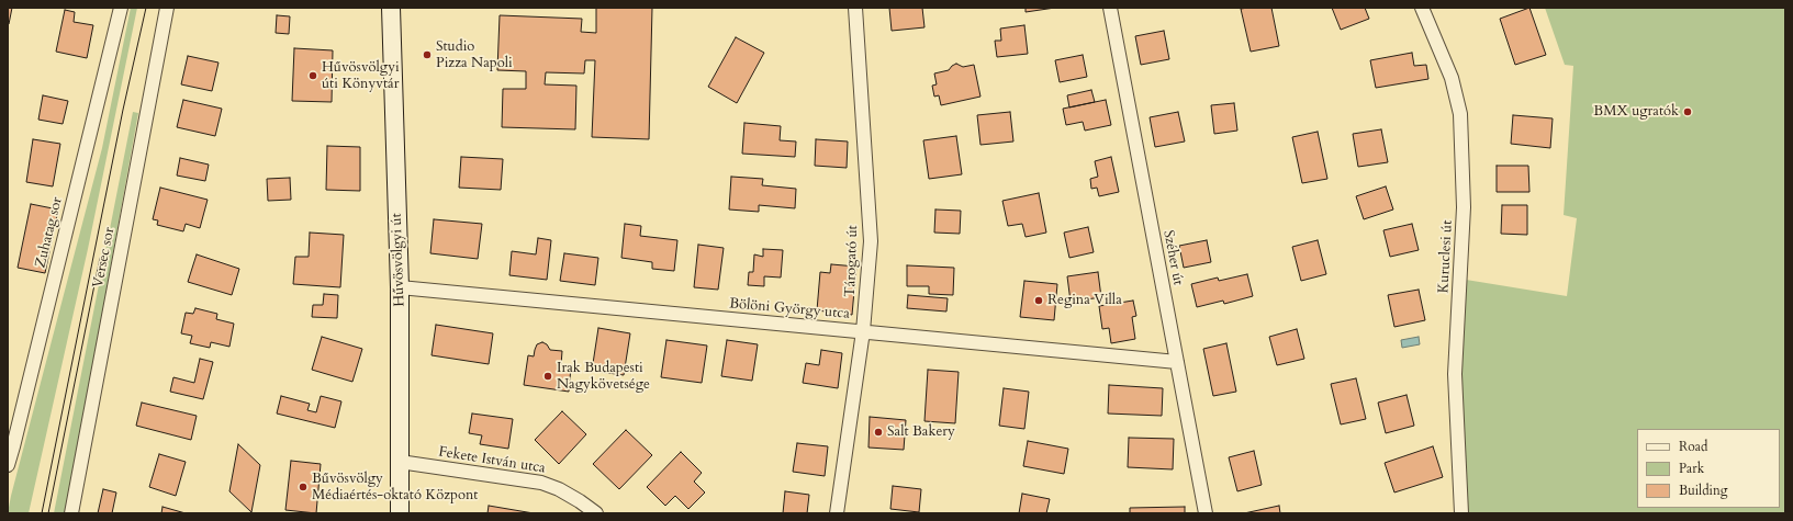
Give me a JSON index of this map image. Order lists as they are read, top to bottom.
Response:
{
  "streets": {
    "main road": ["Hűvösvölgyi út"],
    "street": [
      "Zuhatag sor",
      "Kuruclesi út",
      "Versec sor",
      "Széher út",
      "Tárogató út",
      "Bölöni György utca",
      "Fekete István utca"
    ]
  },
  "crossings": [
    ["Széher út", "Bölöni György utca"],
    ["Hűvösvölgyi út", "Bölöni György utca"],
    ["Hűvösvölgyi út", "Fekete István utca"],
    ["Tárogató út", "Bölöni György utca"]
  ],
  "places": [
    "Studio Pizza Napoli",
    "Hűvösvölgyi úti Könyvtár",
    "BMX ugratók",
    "Regina Villa",
    "Irak Budapesti Nagykövetsége",
    "Salt Bakery",
    "Bűvösvölgy Médiaértés-oktató Központ"
  ],
  "legend": ["Road", "Park", "Building"]
}
